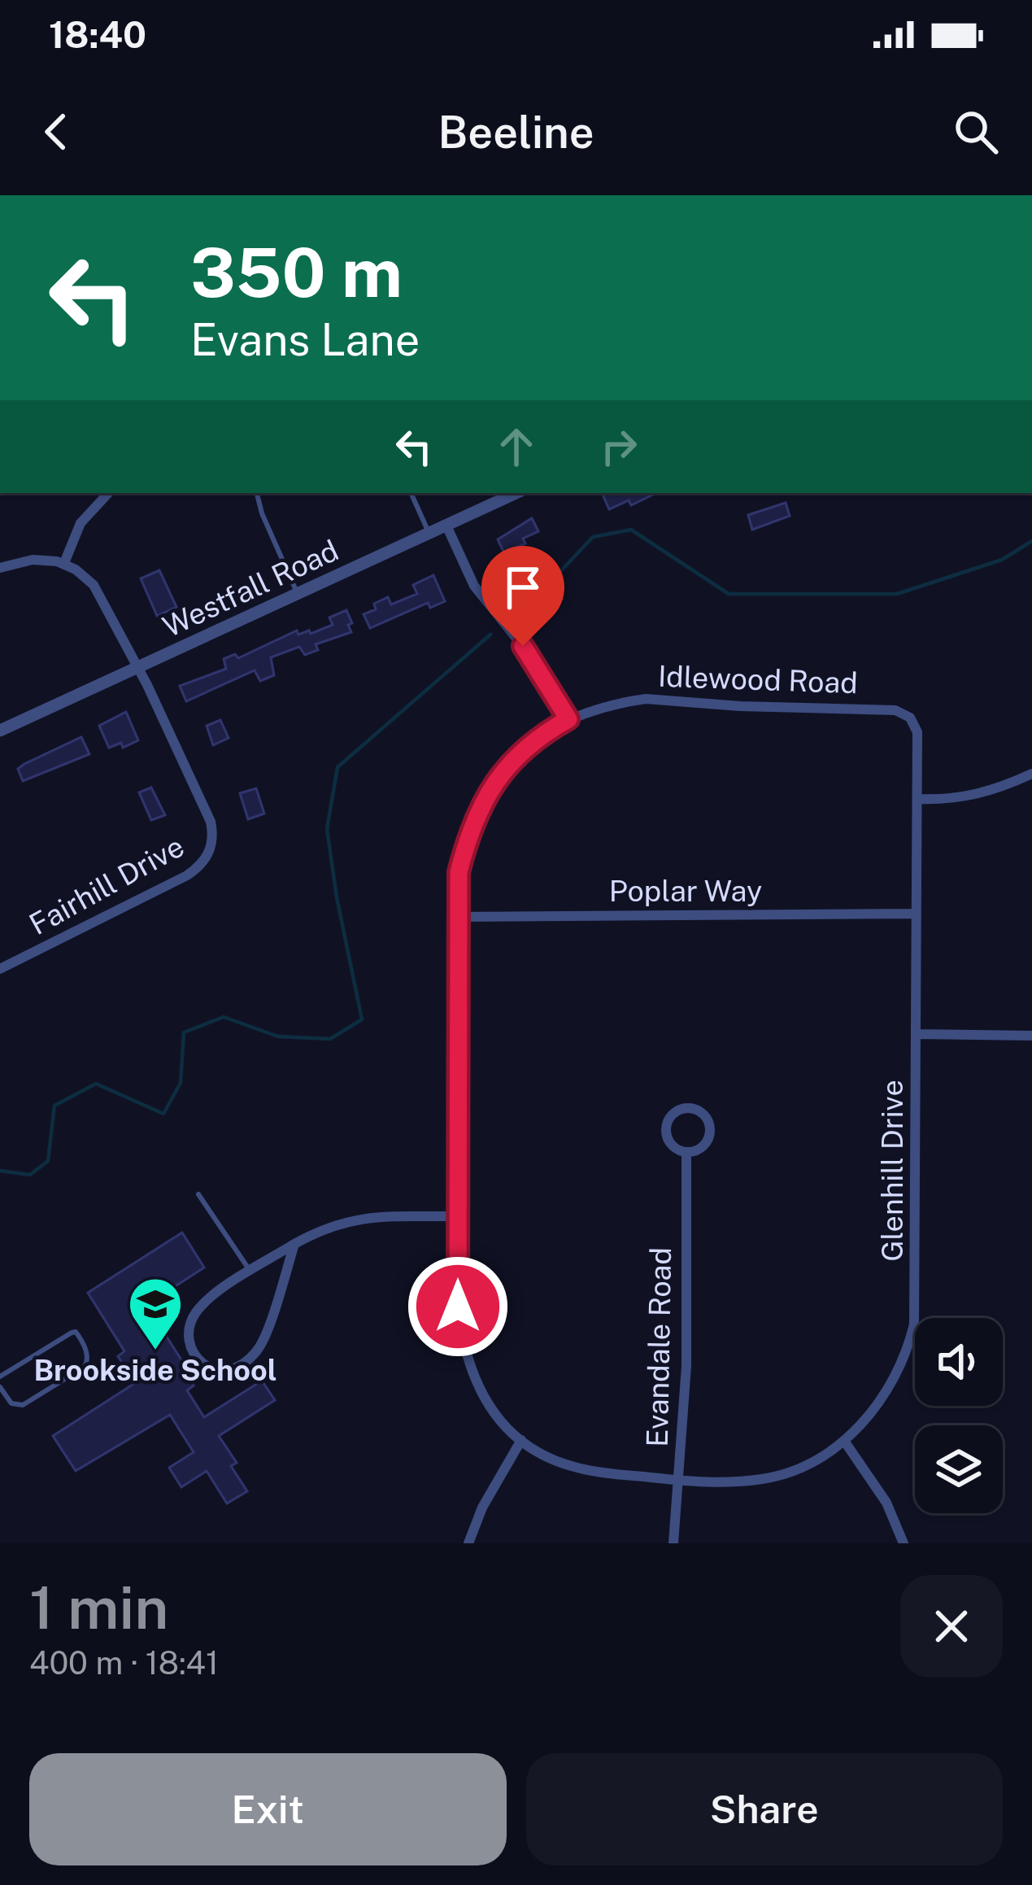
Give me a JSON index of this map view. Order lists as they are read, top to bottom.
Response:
{
  "streets": {
    "street": [
      "Westfall Road",
      "Idlewood Road",
      "Fairhill Drive",
      "Poplar Way",
      "Glenhill Drive",
      "Evandale Road"
    ]
  },
  "crossings": [
    ["Westfall Road", "Fairhill Drive"],
    ["Idlewood Road", "Poplar Way"],
    ["Idlewood Road", "Glenhill Drive"],
    ["Idlewood Road", "Evandale Road"],
    ["Poplar Way", "Glenhill Drive"],
    ["Glenhill Drive", "Evandale Road"]
  ],
  "places": {
    "school or university": ["Brookside School"]
  },
  "page": {
    "status": "18:40",
    "header": "Beeline",
    "turn": ["350 m", "Evans Lane"],
    "heading": ["1 min", "400 m · 18:41"],
    "buttons": ["Exit", "Share"]
  }
}
